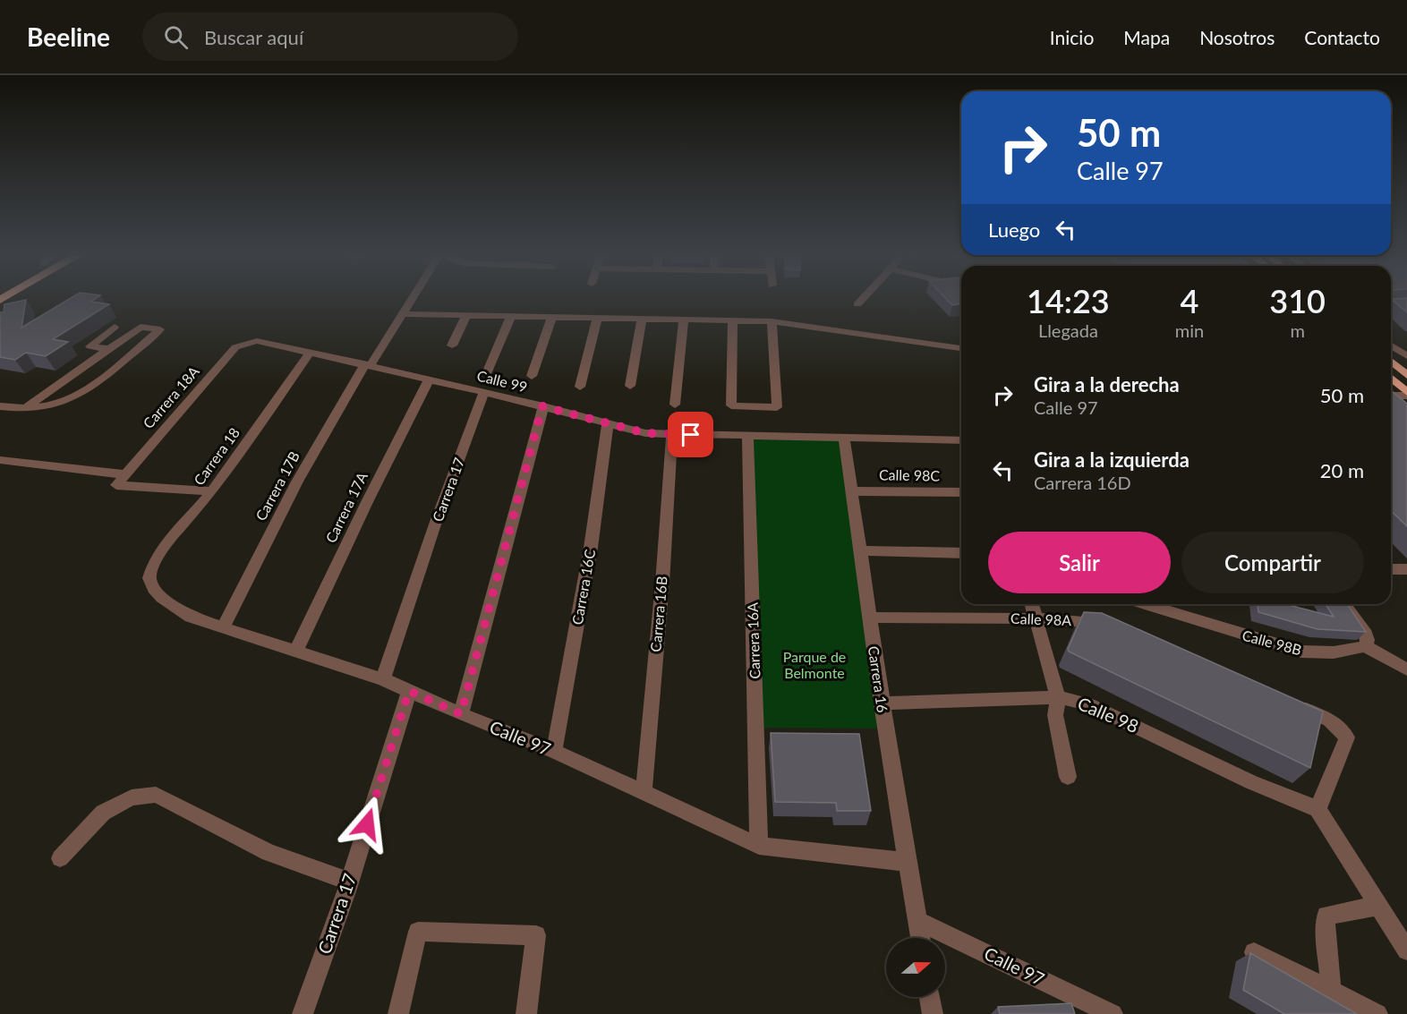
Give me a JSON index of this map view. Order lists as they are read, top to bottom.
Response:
{
  "streets": {
    "street": [
      "Calle 99",
      "Carrera 18A",
      "Carrera 18",
      "Calle 98C",
      "Carrera 17B",
      "Carrera 17",
      "Carrera 17A",
      "Carrera 16C",
      "Carrera 16B",
      "Calle 98A",
      "Carrera 16A",
      "Calle 98B",
      "Carrera 16",
      "Calle 98",
      "Calle 97"
    ]
  },
  "crossings": [
    ["Calle 99", "Carrera 18A"],
    ["Calle 99", "Carrera 18"],
    ["Calle 99", "Carrera 17B"],
    ["Calle 99", "Carrera 17"],
    ["Calle 99", "Carrera 17A"],
    ["Calle 99", "Carrera 16C"],
    ["Calle 99", "Carrera 16B"],
    ["Calle 99", "Carrera 16A"],
    ["Calle 99", "Carrera 16"],
    ["Carrera 18A", "Carrera 18"],
    ["Carrera 18", "Calle 97"],
    ["Calle 98C", "Carrera 16"],
    ["Carrera 17B", "Calle 97"],
    ["Carrera 17", "Calle 97"],
    ["Carrera 17A", "Calle 97"],
    ["Carrera 16C", "Calle 97"],
    ["Carrera 16B", "Calle 97"],
    ["Calle 98A", "Carrera 16"],
    ["Carrera 16A", "Calle 97"],
    ["Carrera 16", "Calle 98"],
    ["Carrera 16", "Calle 97"]
  ],
  "parks": ["Parque de Belmonte"],
  "north": "right",
  "page": {
    "header": "Beeline",
    "search": "Buscar aquí",
    "nav": [
      "Inicio",
      "Mapa",
      "Nosotros",
      "Contacto"
    ],
    "turn": ["50 m", "Calle 97"],
    "then": "Luego",
    "eta": [
      "14:23",
      "Llegada",
      "4",
      "min",
      "310",
      "m"
    ],
    "list": [
      {
        "name": "Gira a la derecha",
        "note": "Calle 97",
        "value": "50 m"
      },
      {
        "name": "Gira a la izquierda",
        "note": "Carrera 16D",
        "value": "20 m"
      }
    ],
    "buttons": ["Salir", "Compartir"]
  }
}
